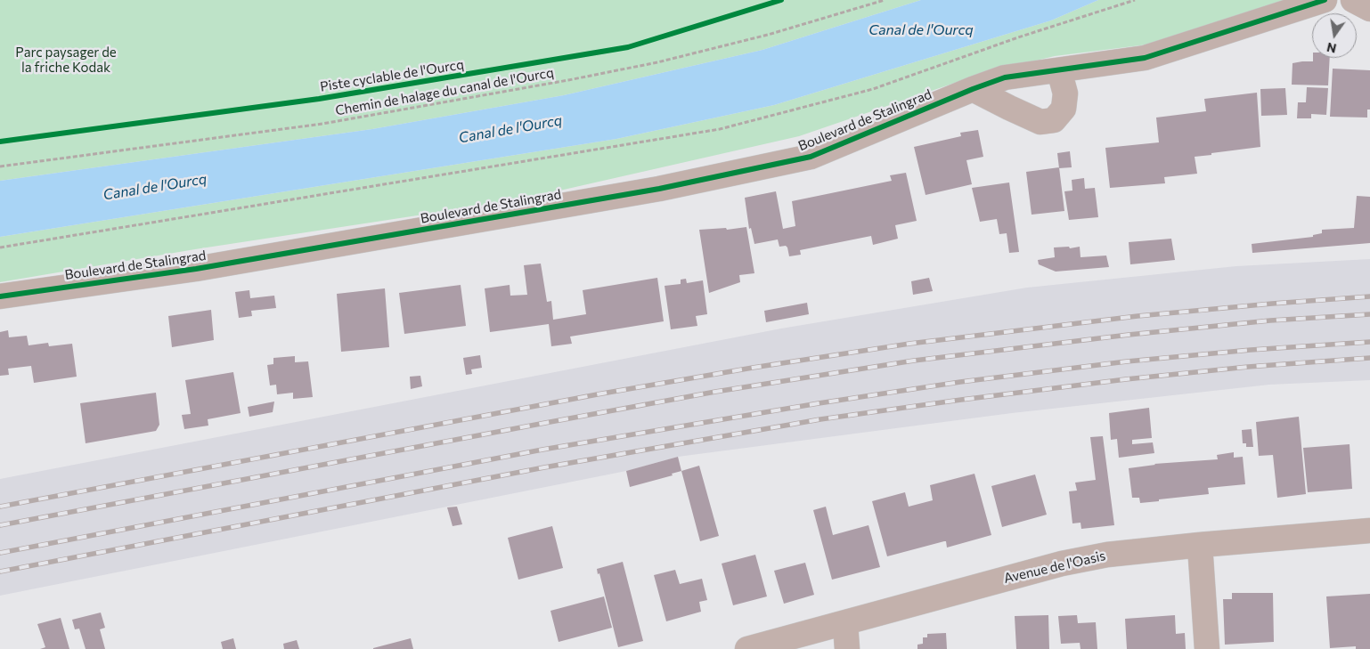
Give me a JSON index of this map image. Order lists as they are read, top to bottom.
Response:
{
  "streets": {
    "street": ["Boulevard de Stalingrad", "Avenue de l'Oasis"],
    "path": ["Chemin de halage du canal de l'Ourcq"],
    "cycle path": ["Piste cyclable de l'Ourcq"]
  },
  "water": ["Canal de l'Ourcq"],
  "parks": ["Parc paysager de la friche Kodak"],
  "north": "bottom"
}
